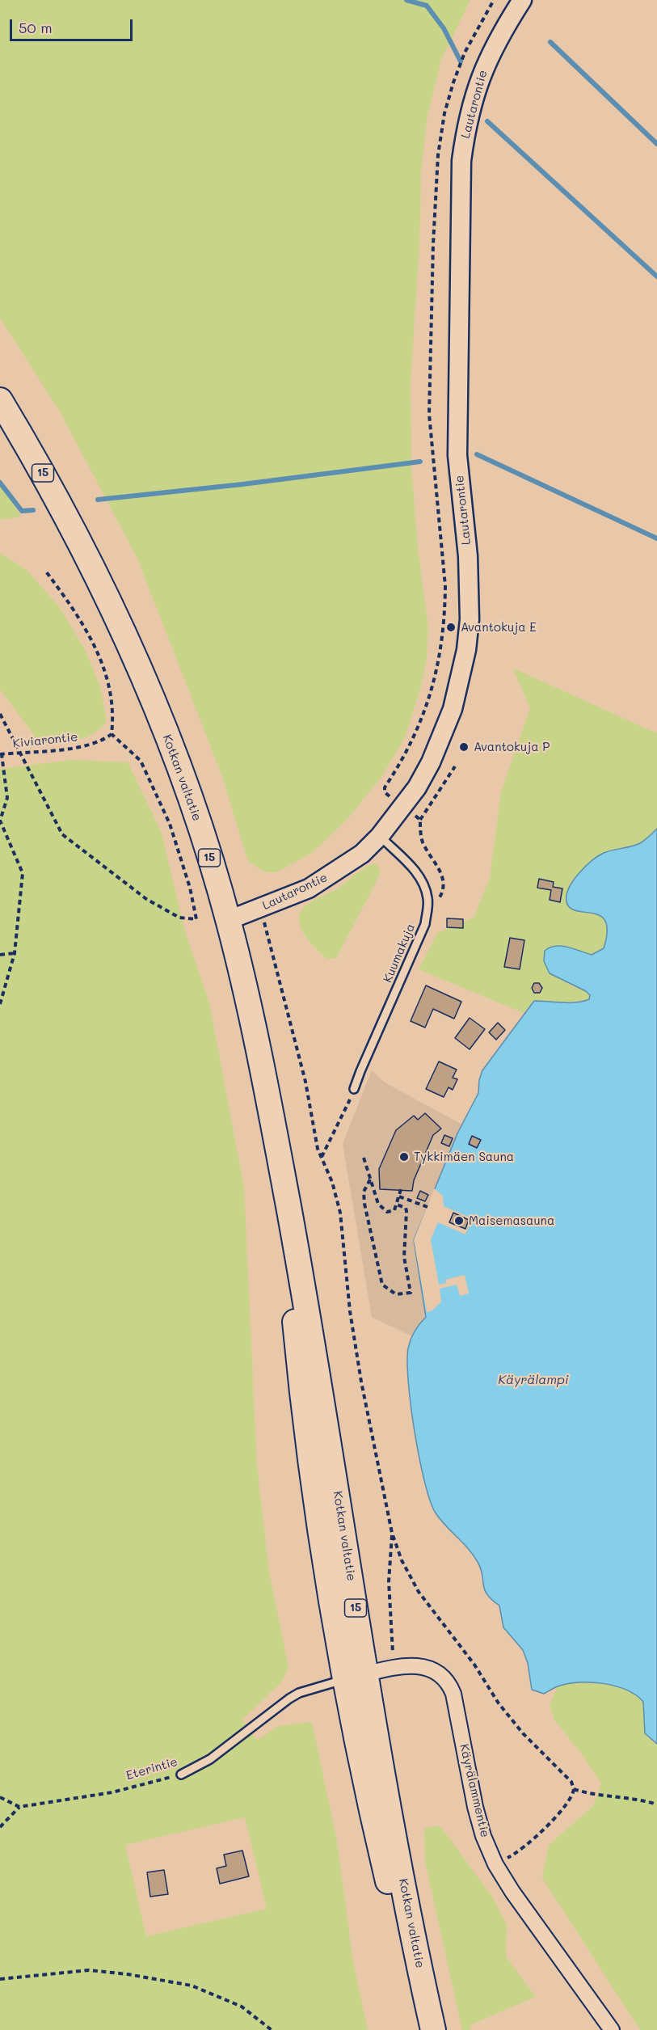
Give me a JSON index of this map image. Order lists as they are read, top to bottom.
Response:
{
  "streets": {
    "highway": ["15", "Kotkan valtatie"],
    "street": ["Lautarontie", "Käyrälammentie"],
    "lane": ["Kuumakuja", "Eterintie"],
    "path": ["Kiviarontie"]
  },
  "crossings": [
    ["Lautarontie", "Kotkan valtatie"],
    ["Lautarontie", "Kuumakuja"],
    ["Kotkan valtatie", "Eterintie"],
    ["Kotkan valtatie", "Käyrälammentie"],
    ["Eterintie", "Käyrälammentie"]
  ],
  "water": ["Käyrälampi"],
  "places": [
    "Avantokuja E",
    "Avantokuja P",
    "Tykkimäen Sauna",
    "Maisemasauna"
  ],
  "scale_bar": "50 m"
}
